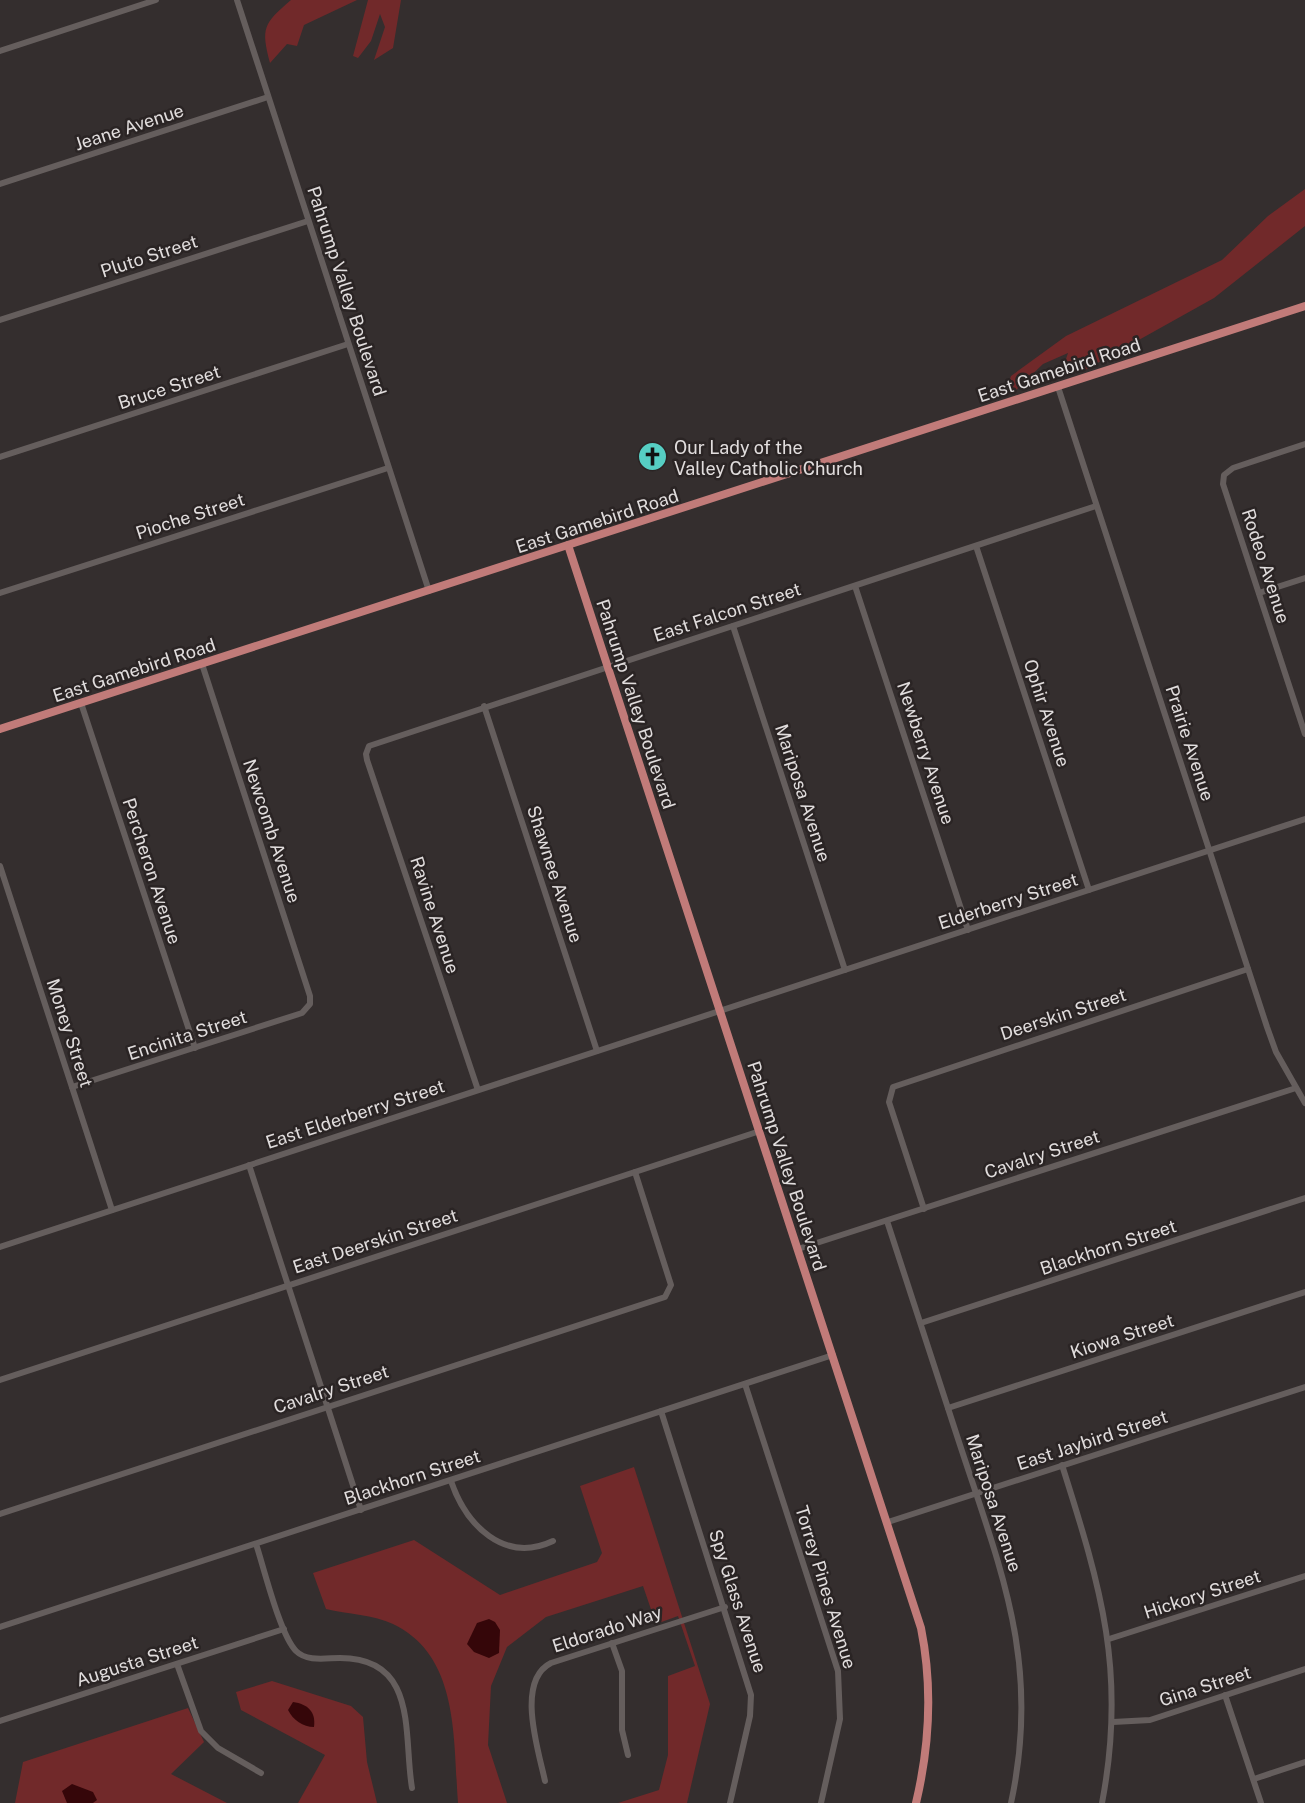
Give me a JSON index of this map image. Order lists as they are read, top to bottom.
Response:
{
  "streets": {
    "main road": ["Pahrump Valley Boulevard", "East Gamebird Road"],
    "street": [
      "Jeane Avenue",
      "Pluto Street",
      "Bruce Street",
      "Pioche Street",
      "Rodeo Avenue",
      "East Falcon Street",
      "Ophir Avenue",
      "Prairie Avenue",
      "Newberry Avenue",
      "Mariposa Avenue",
      "Newcomb Avenue",
      "Percheron Avenue",
      "Shawnee Avenue",
      "Elderberry Street",
      "Ravine Avenue",
      "Deerskin Street",
      "Money Street",
      "Encinita Street",
      "East Elderberry Street",
      "Cavalry Street",
      "East Deerskin Street",
      "Blackhorn Street",
      "Kiowa Street",
      "East Jaybird Street",
      "Torrey Pines Avenue",
      "Hickory Street",
      "Spy Glass Avenue",
      "Eldorado Way",
      "Augusta Street",
      "Gina Street"
    ]
  },
  "crossings": [
    ["Jeane Avenue", "Pahrump Valley Boulevard"],
    ["Pluto Street", "Pahrump Valley Boulevard"],
    ["Pahrump Valley Boulevard", "East Gamebird Road"],
    ["Pahrump Valley Boulevard", "Bruce Street"],
    ["Pahrump Valley Boulevard", "Pioche Street"],
    ["Pahrump Valley Boulevard", "East Falcon Street"],
    ["Pahrump Valley Boulevard", "Elderberry Street"],
    ["Pahrump Valley Boulevard", "East Elderberry Street"],
    ["Pahrump Valley Boulevard", "Cavalry Street"],
    ["Pahrump Valley Boulevard", "East Deerskin Street"],
    ["Pahrump Valley Boulevard", "Blackhorn Street"],
    ["Pahrump Valley Boulevard", "East Jaybird Street"],
    ["East Gamebird Road", "Prairie Avenue"],
    ["East Gamebird Road", "Newcomb Avenue"],
    ["East Gamebird Road", "Percheron Avenue"],
    ["East Falcon Street", "Ophir Avenue"],
    ["East Falcon Street", "Prairie Avenue"],
    ["East Falcon Street", "Newberry Avenue"],
    ["East Falcon Street", "Mariposa Avenue"],
    ["East Falcon Street", "Shawnee Avenue"],
    ["East Falcon Street", "Ravine Avenue"],
    ["Ophir Avenue", "Elderberry Street"],
    ["Prairie Avenue", "Elderberry Street"],
    ["Prairie Avenue", "Deerskin Street"],
    ["Prairie Avenue", "Cavalry Street"],
    ["Newberry Avenue", "Elderberry Street"],
    ["Mariposa Avenue", "Elderberry Street"],
    ["Mariposa Avenue", "Cavalry Street"],
    ["Mariposa Avenue", "Blackhorn Street"],
    ["Mariposa Avenue", "Kiowa Street"],
    ["Mariposa Avenue", "East Jaybird Street"],
    ["Newcomb Avenue", "Encinita Street"],
    ["Percheron Avenue", "Encinita Street"],
    ["Shawnee Avenue", "East Elderberry Street"],
    ["Elderberry Street", "East Elderberry Street"],
    ["Ravine Avenue", "East Elderberry Street"],
    ["Deerskin Street", "Cavalry Street"],
    ["Money Street", "Encinita Street"],
    ["Money Street", "East Elderberry Street"],
    ["Cavalry Street", "East Deerskin Street"],
    ["Blackhorn Street", "Torrey Pines Avenue"],
    ["Blackhorn Street", "Spy Glass Avenue"],
    ["Spy Glass Avenue", "Eldorado Way"]
  ],
  "places": {
    "church": ["Our Lady of the Valley Catholic Church"]
  }
}
